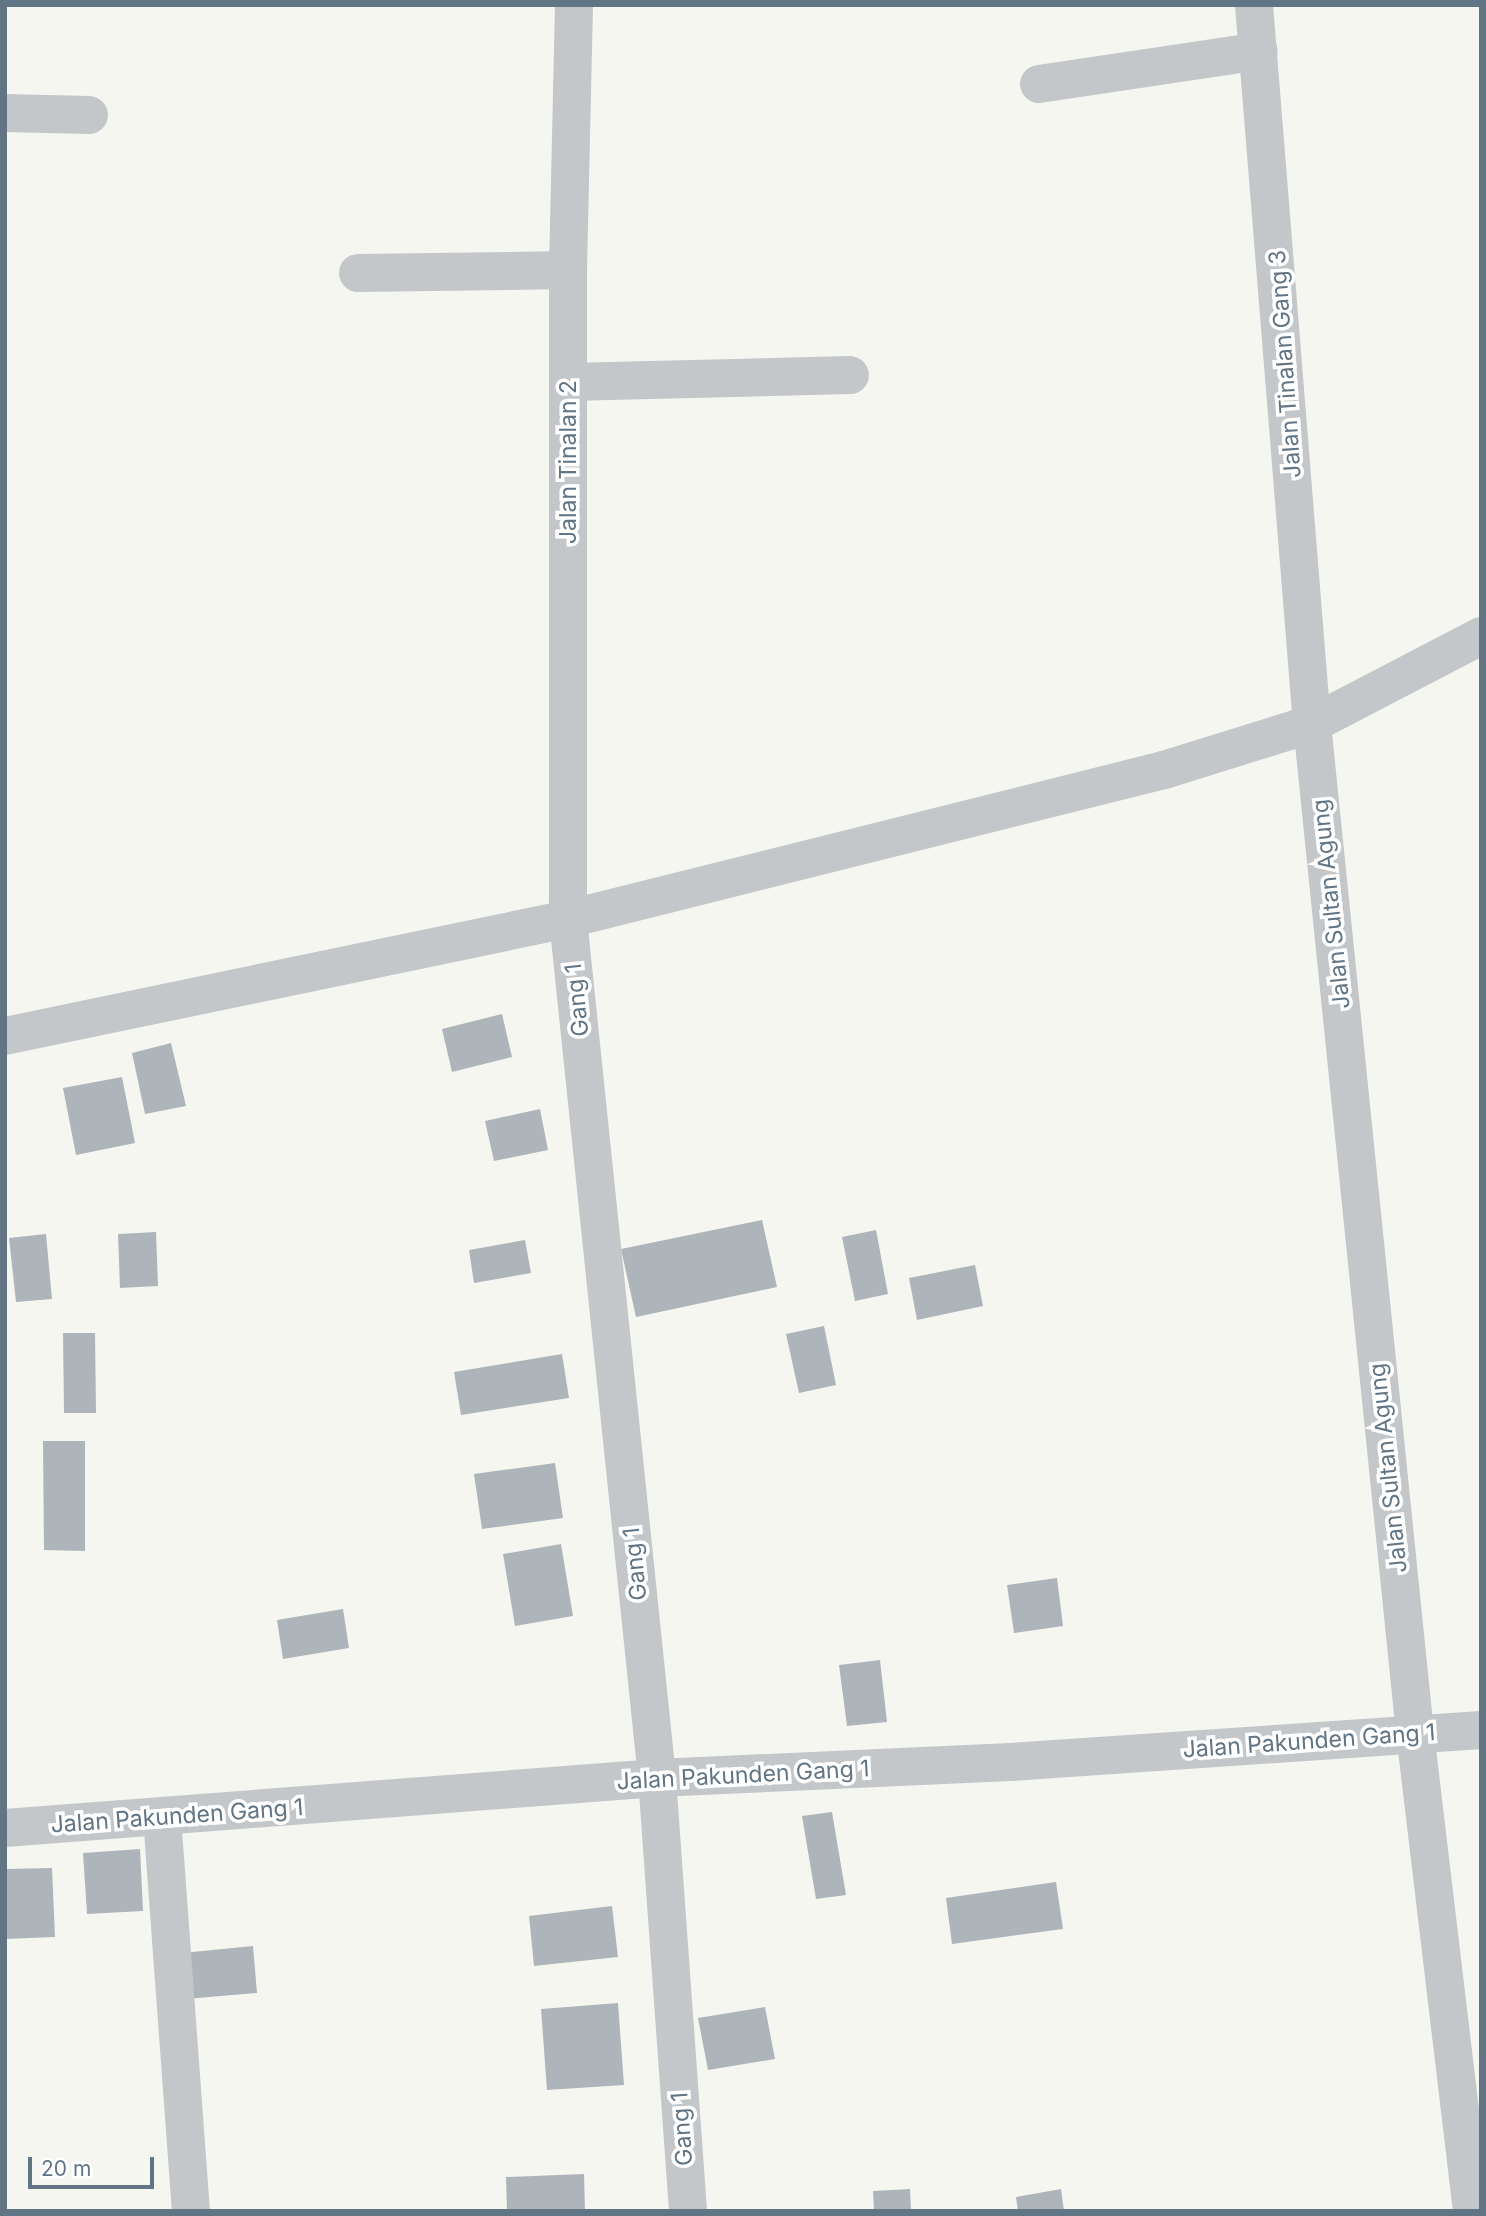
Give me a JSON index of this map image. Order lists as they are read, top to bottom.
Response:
{
  "streets": {
    "street": [
      "Jalan Tinalan Gang 3",
      "Jalan Tinalan 2",
      "Jalan Sultan Agung",
      "Gang 1",
      "Jalan Pakunden Gang 1"
    ]
  },
  "crossings": [
    ["Jalan Tinalan Gang 3", "Jalan Sultan Agung"],
    ["Jalan Tinalan 2", "Gang 1"],
    ["Jalan Sultan Agung", "Jalan Pakunden Gang 1"],
    ["Gang 1", "Jalan Pakunden Gang 1"]
  ],
  "scale_bar": "20 m"
}
